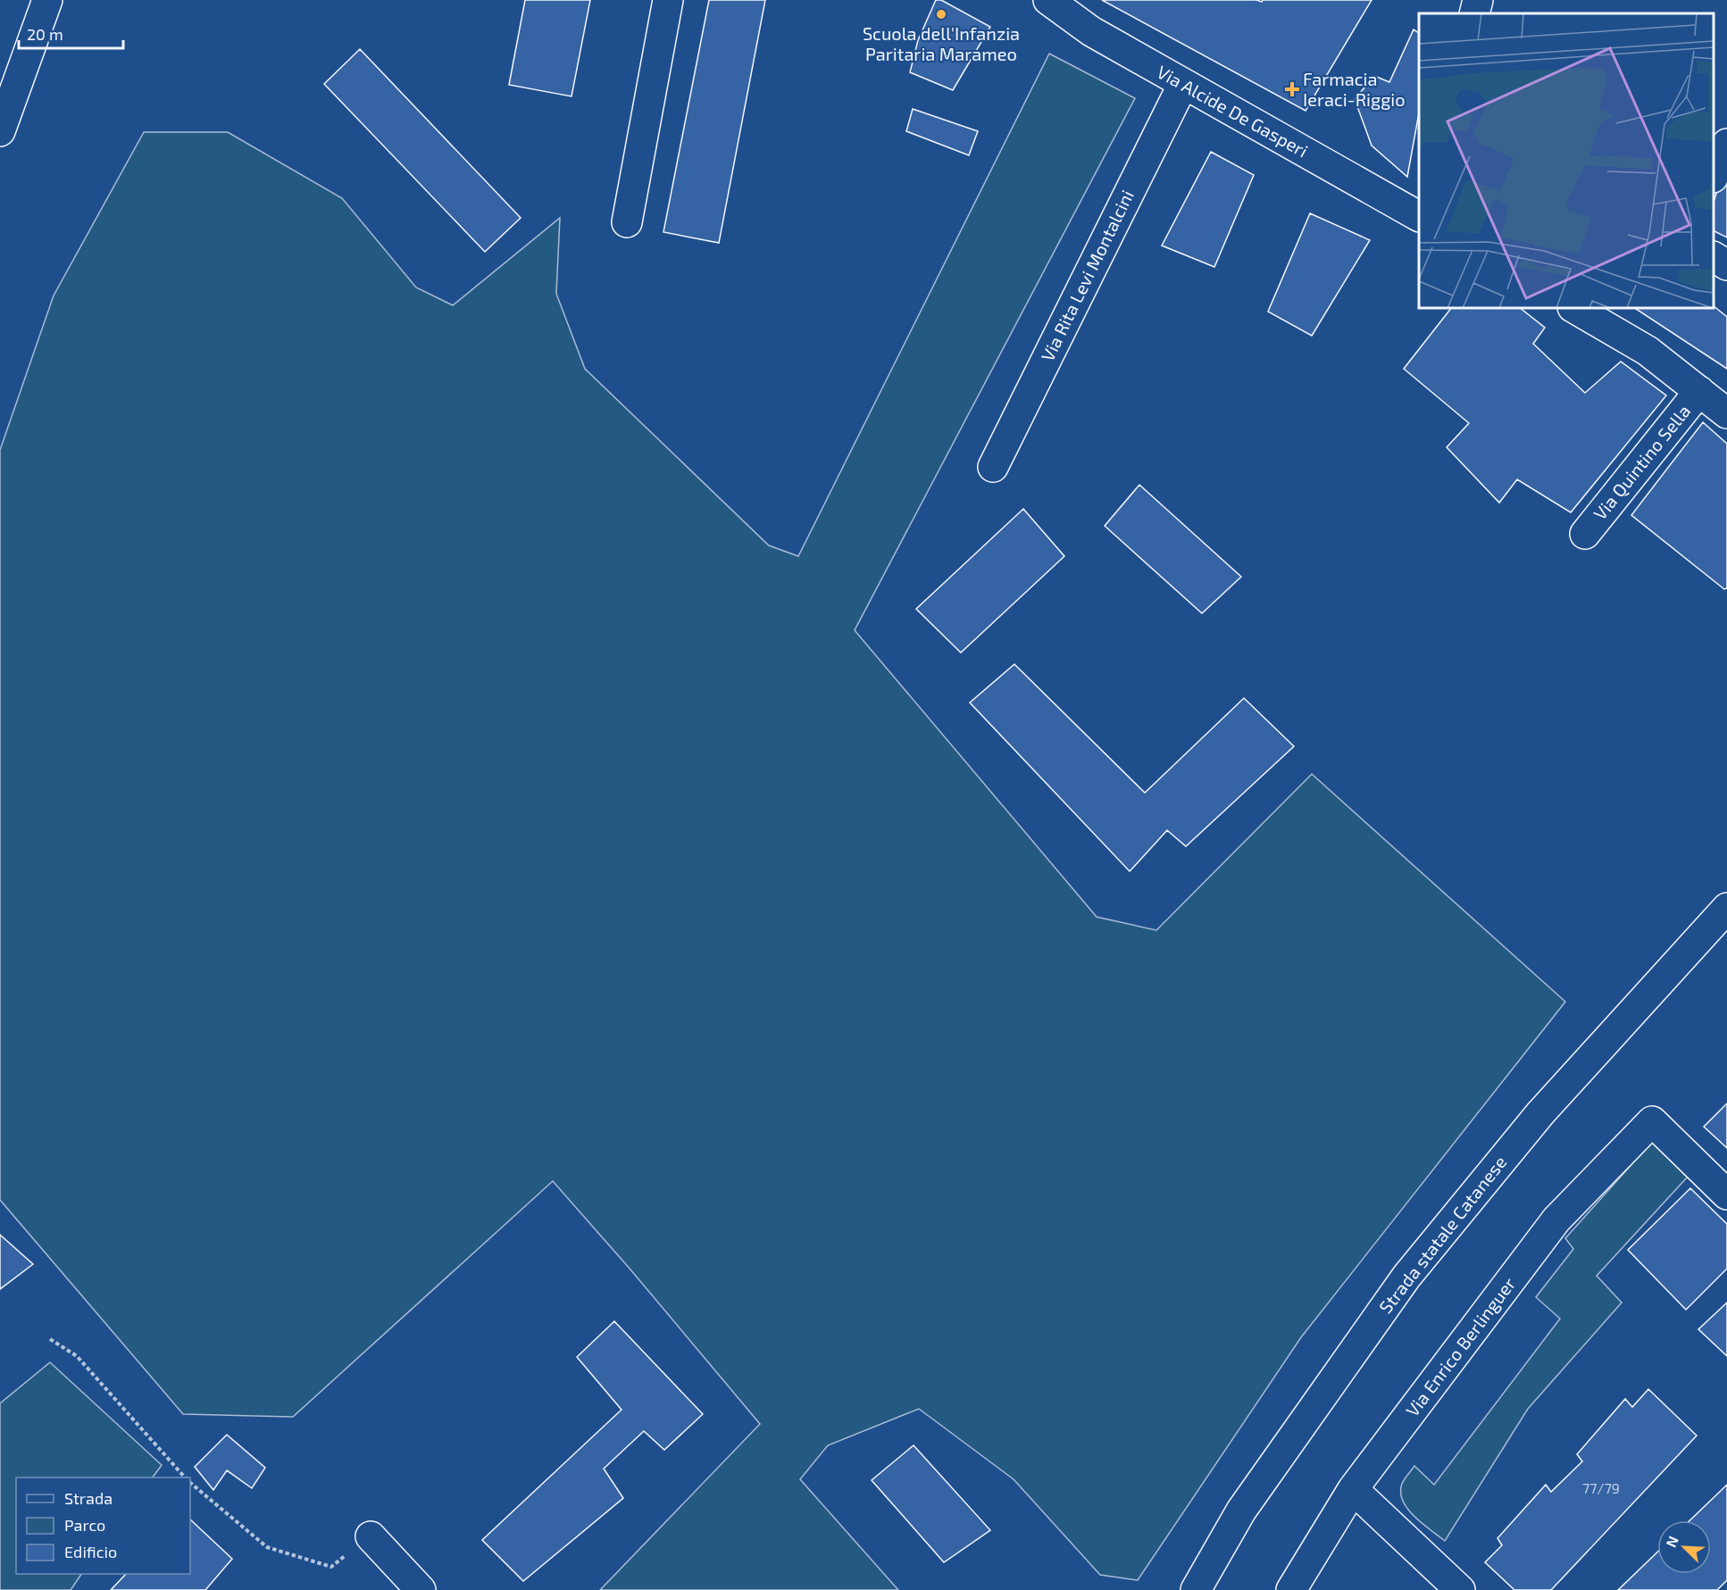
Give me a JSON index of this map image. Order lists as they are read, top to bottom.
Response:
{
  "streets": {
    "main road": [
      "Via Alcide De Gasperi",
      "Via Rita Levi Montalcini",
      "Via Quintino Sella",
      "Strada statale Catanese",
      "Via Enrico Berlinguer"
    ]
  },
  "crossings": [
    ["Via Alcide De Gasperi", "Via Rita Levi Montalcini"]
  ],
  "places": {
    "other": ["Scuola dell'Infanzia Paritaria Marameo"],
    "health": ["Farmacia Ieraci-Riggio"]
  },
  "house_numbers": ["77/79"],
  "legend": ["Strada", "Parco", "Edificio"],
  "scale_bar": "20 m",
  "north": "top left"
}
